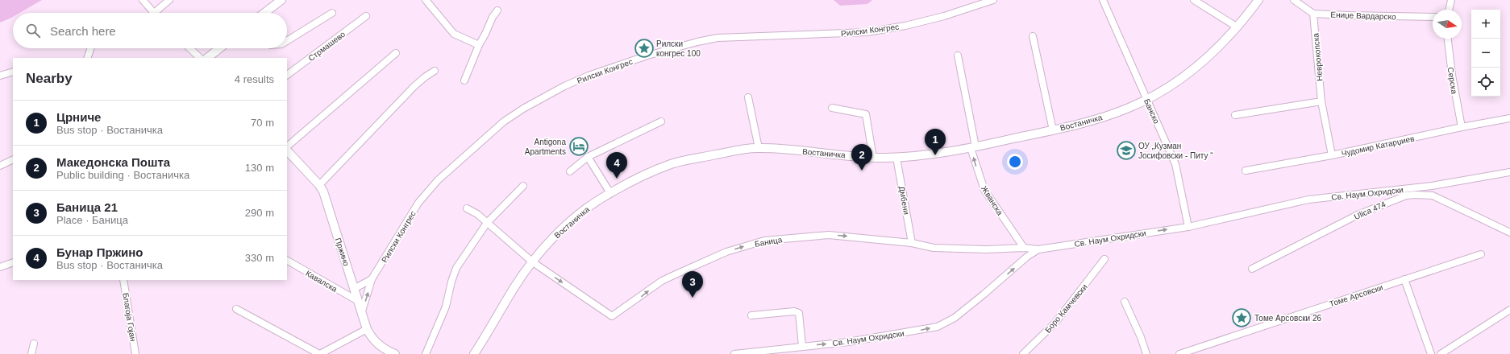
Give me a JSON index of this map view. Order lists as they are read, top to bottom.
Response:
{
  "streets": {
    "street": [
      "Ениџе Вардарско",
      "Рилски Конгрес",
      "Стрмашево",
      "Неврокопска",
      "Серска",
      "Банско",
      "Востаничка",
      "Чудомир Катарџиев",
      "Св. Наум Охридски",
      "Дмбени",
      "Жванска",
      "Ulica 474",
      "Баница",
      "Пржино",
      "Кавалска",
      "Томе Арсовски",
      "Боро Камчевски",
      "Благоја Гојан"
    ]
  },
  "crossings": [
    ["Ениџе Вардарско", "Неврокопска"],
    ["Рилски Конгрес", "Пржино"],
    ["Неврокопска", "Чудомир Катарџиев"],
    ["Серска", "Чудомир Катарџиев"],
    ["Банско", "Востаничка"],
    ["Банско", "Св. Наум Охридски"],
    ["Востаничка", "Дмбени"],
    ["Востаничка", "Жванска"],
    ["Востаничка", "Баница"],
    ["Св. Наум Охридски", "Баница"],
    ["Дмбени", "Баница"],
    ["Жванска", "Баница"],
    ["Пржино", "Кавалска"]
  ],
  "one_way": ["Св. Наум Охридски", "Жванска", "Баница"],
  "places": {
    "place": ["Рилски конгрес 100", "Томе Арсовски 26"],
    "hotel": ["Antigona Apartments"],
    "school or university": ["ОУ „Кузман Јосифовски - Питу “"]
  },
  "north": "right",
  "page": {
    "map_buttons": ["+", "−"],
    "search": "Search here",
    "heading": ["Nearby", "4 results"],
    "list": [
      {
        "mark": "1",
        "name": "Црниче",
        "note": "Bus stop · Востаничка",
        "value": "70 m"
      },
      {
        "mark": "2",
        "name": "Македонска Пошта",
        "note": "Public building · Востаничка",
        "value": "130 m"
      },
      {
        "mark": "3",
        "name": "Баница 21",
        "note": "Place · Баница",
        "value": "290 m"
      },
      {
        "mark": "4",
        "name": "Бунар Пржино",
        "note": "Bus stop · Востаничка",
        "value": "330 m"
      }
    ],
    "pins": [
      "1",
      "2",
      "4",
      "3"
    ]
  }
}
